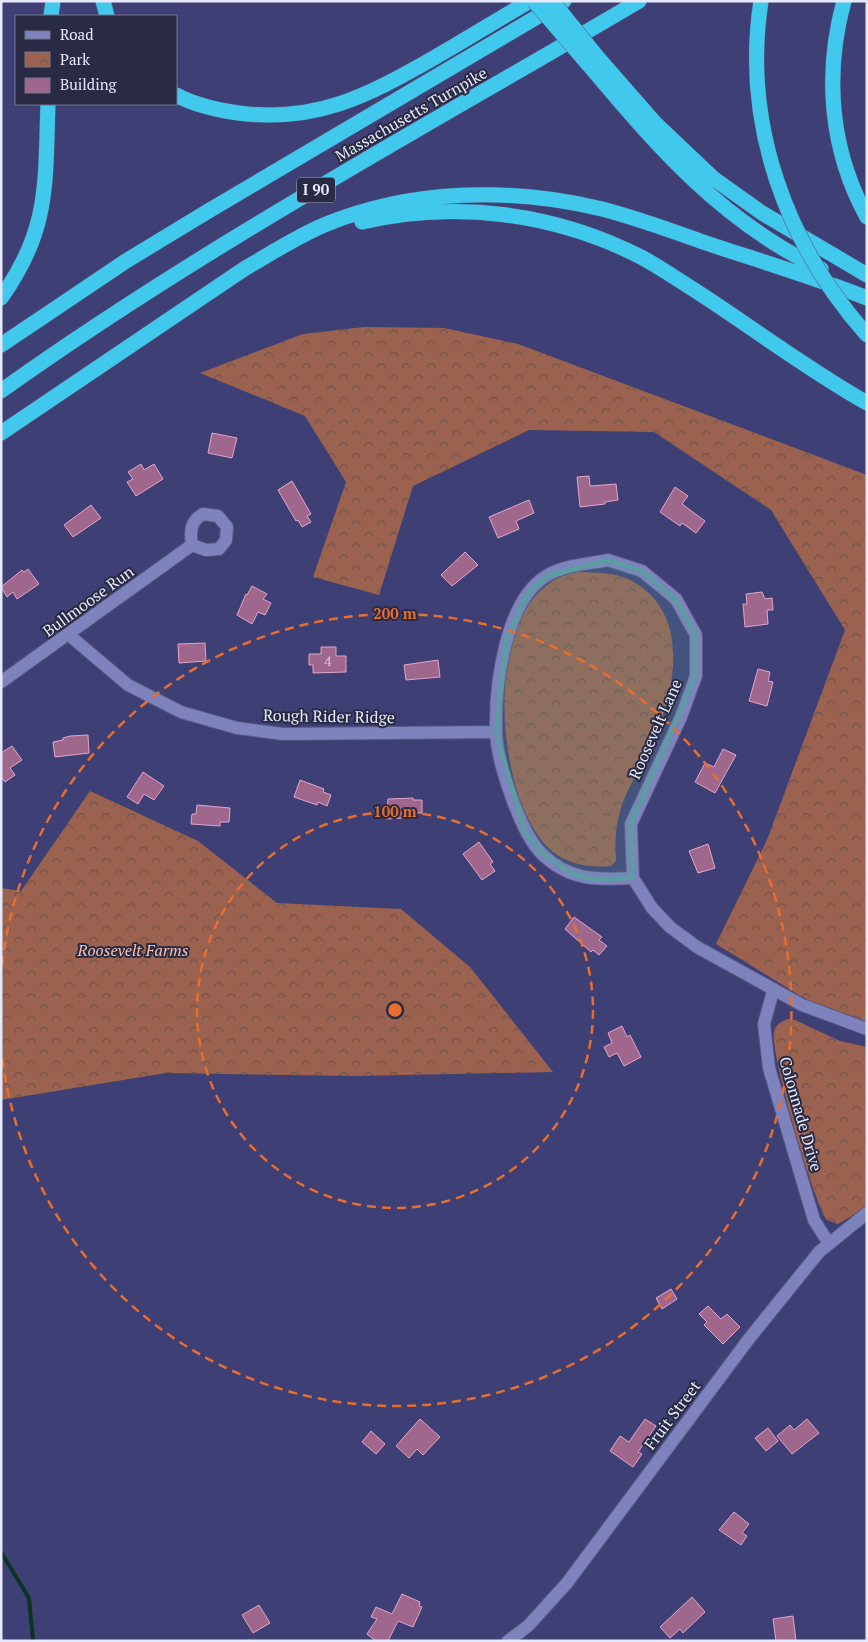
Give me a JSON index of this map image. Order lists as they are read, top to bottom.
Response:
{
  "streets": {
    "highway": ["Massachusetts Turnpike", "I 90"],
    "street": [
      "Bullmoose Run",
      "Rough Rider Ridge",
      "Roosevelt Lane",
      "Colonnade Drive",
      "Fruit Street"
    ]
  },
  "crossings": [
    ["Bullmoose Run", "Rough Rider Ridge"],
    ["Rough Rider Ridge", "Roosevelt Lane"],
    ["Colonnade Drive", "Fruit Street"]
  ],
  "parks": ["Roosevelt Farms"],
  "house_numbers": ["4"],
  "legend": ["Road", "Park", "Building"],
  "rings": ["200 m", "100 m"]
}
